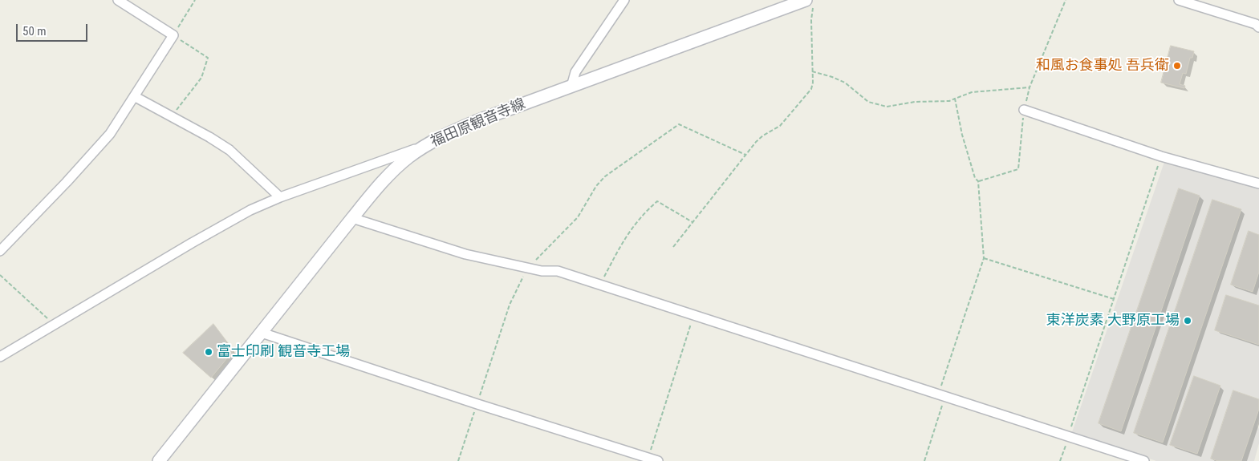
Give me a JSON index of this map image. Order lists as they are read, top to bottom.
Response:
{
  "streets": {
    "main road": ["福田原観音寺線"]
  },
  "places": ["和風お食事処 吾兵衛", "東洋炭素 大野原工場", "富士印刷 観音寺工場"],
  "scale_bar": "50 m"
}
